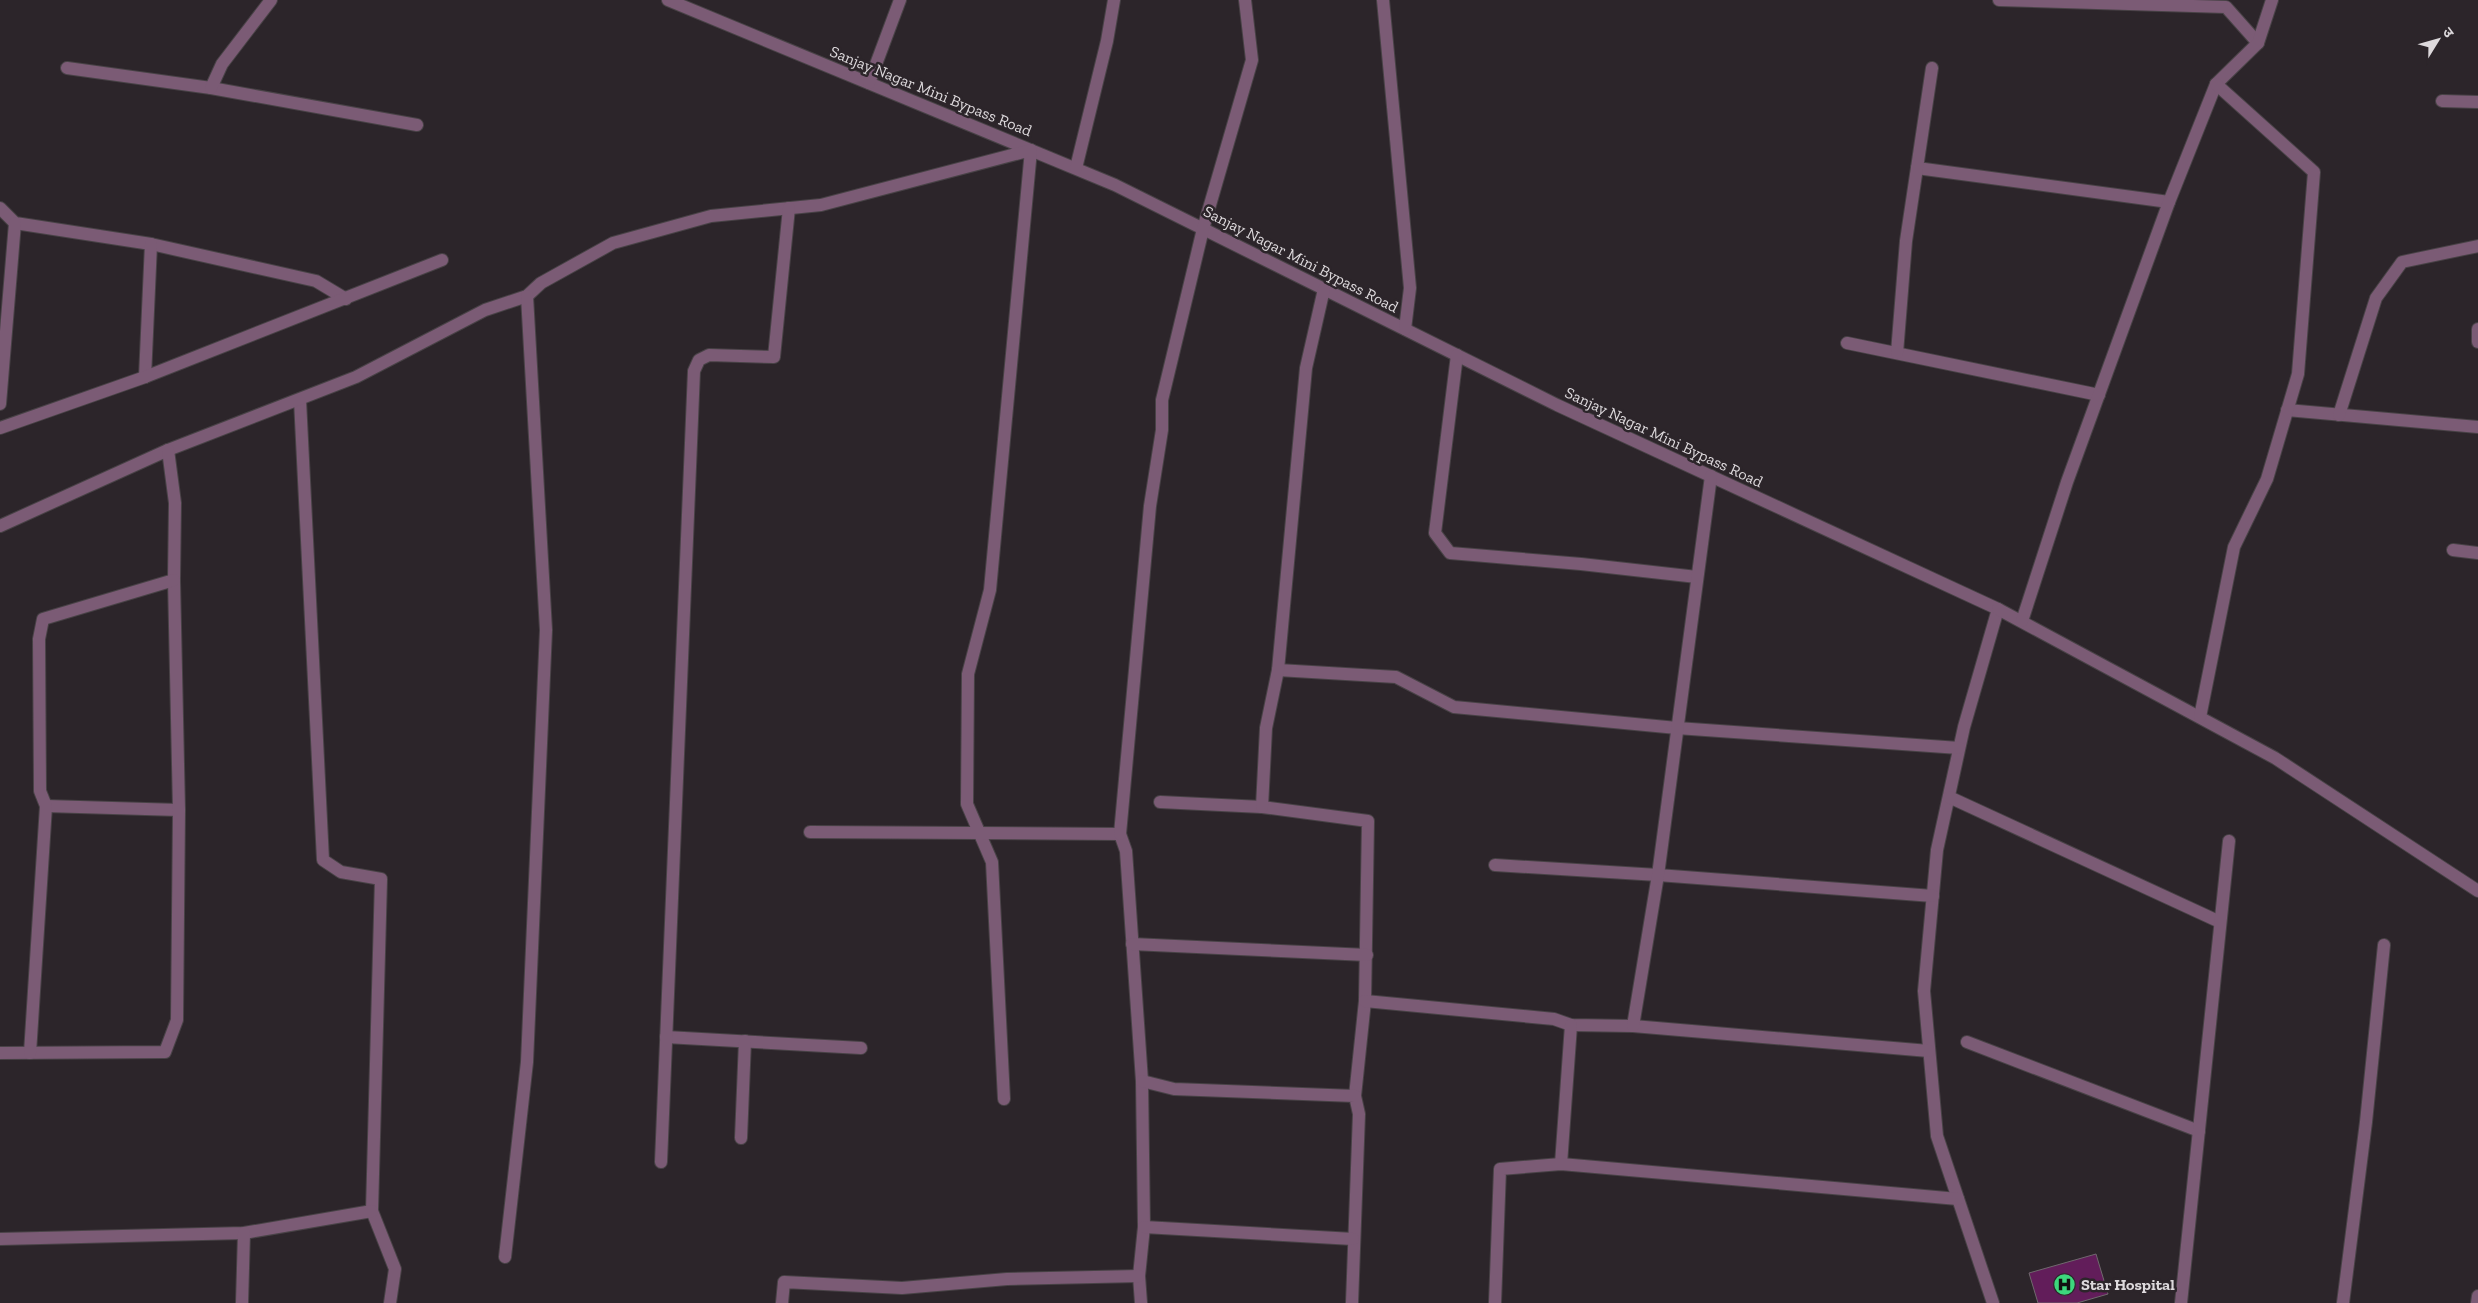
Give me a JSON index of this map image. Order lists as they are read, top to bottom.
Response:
{
  "streets": {
    "street": ["Sanjay Nagar Mini Bypass Road"]
  },
  "places": {
    "hospital": ["Star Hospital"]
  },
  "north": "top right"
}
